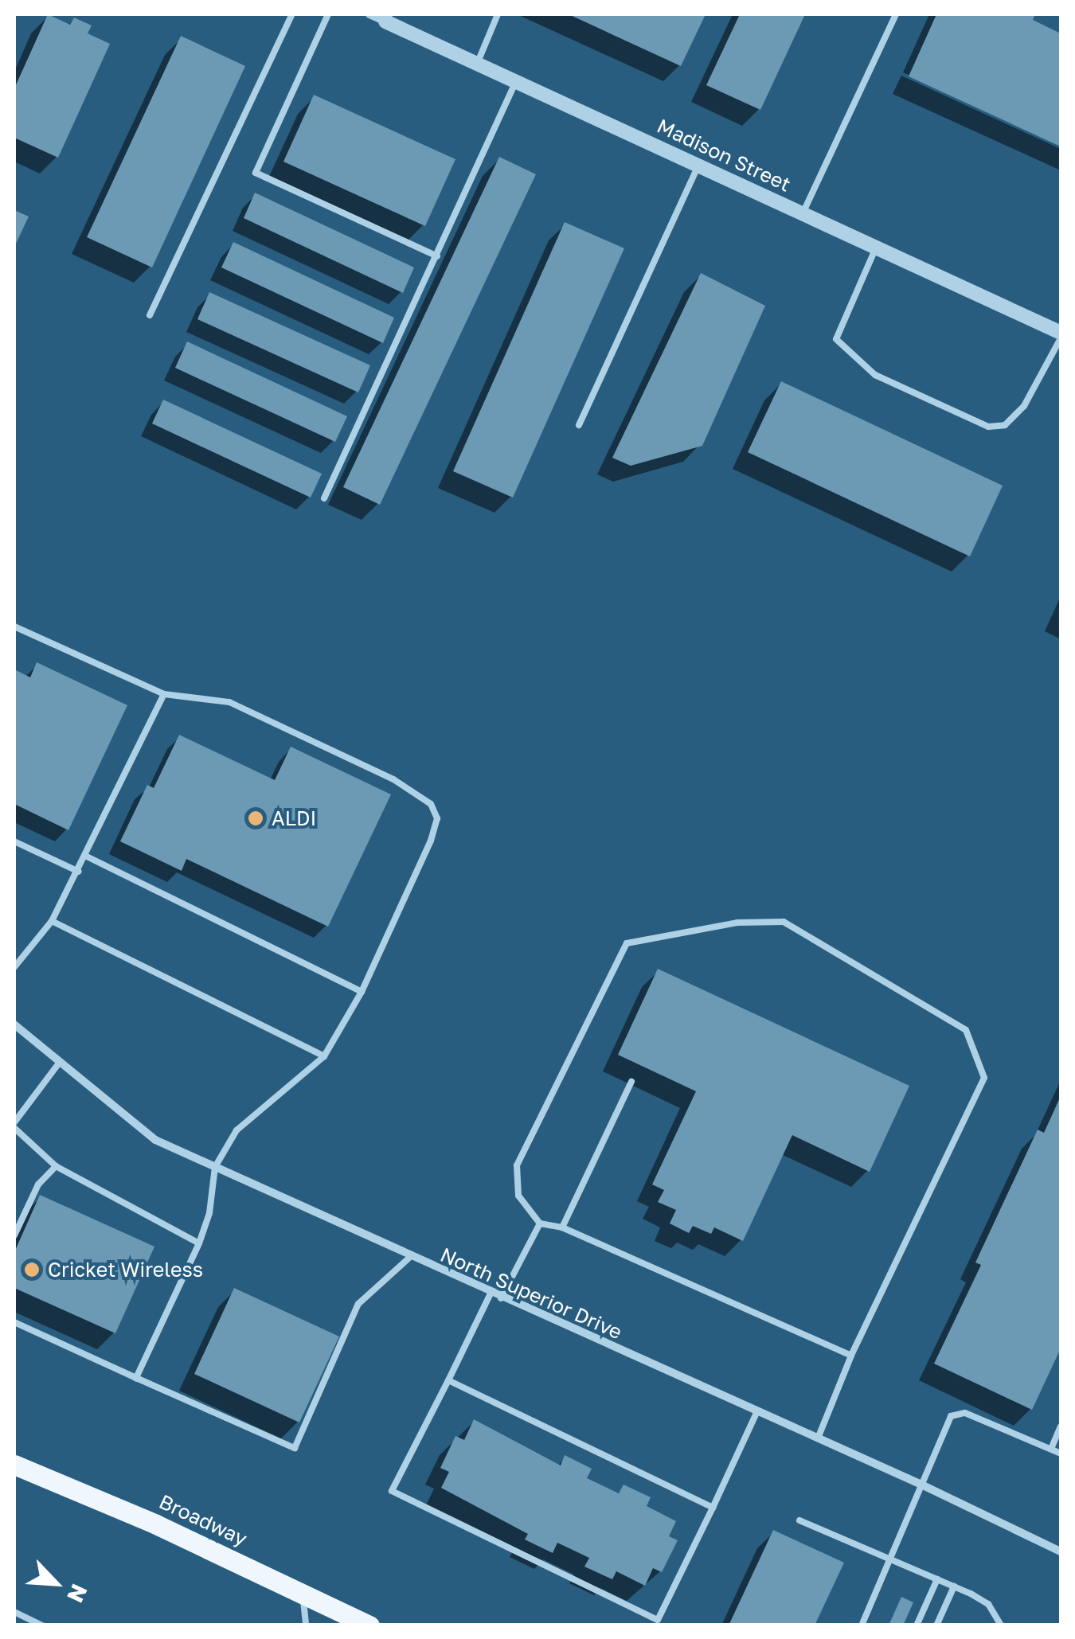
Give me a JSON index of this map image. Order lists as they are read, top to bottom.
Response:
{
  "streets": {
    "main road": ["Broadway"],
    "street": ["Madison Street", "North Superior Drive"]
  },
  "places": ["ALDI", "Cricket Wireless"],
  "north": "bottom right"
}
